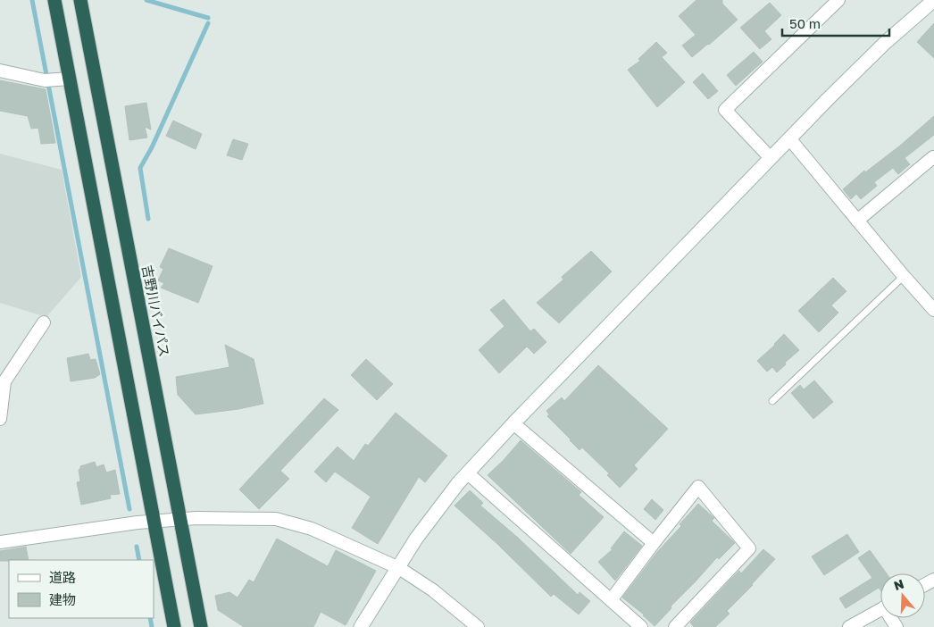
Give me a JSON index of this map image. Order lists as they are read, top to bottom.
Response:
{
  "streets": {
    "highway": ["吉野川バイパス"]
  },
  "legend": ["道路", "建物"],
  "scale_bar": "50 m",
  "north": "top"
}
